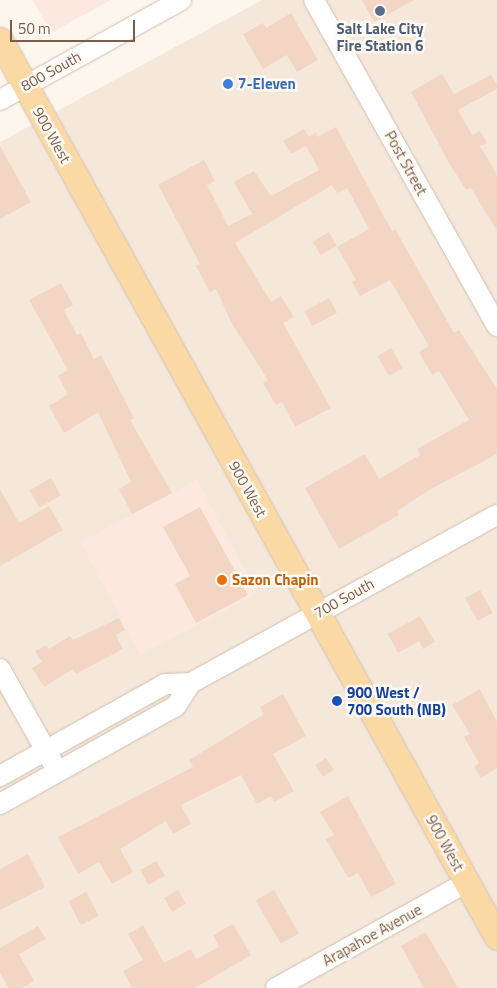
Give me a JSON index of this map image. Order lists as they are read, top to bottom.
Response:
{
  "streets": {
    "main road": ["900 West"],
    "street": [
      "800 South",
      "Post Street",
      "700 South",
      "Arapahoe Avenue"
    ]
  },
  "crossings": [
    ["800 South", "900 West"],
    ["900 West", "700 South"],
    ["900 West", "Arapahoe Avenue"]
  ],
  "places": [
    "Salt Lake City Fire Station 6",
    "7-Eleven",
    "Sazon Chapin",
    "900 West / 700 South (NB)"
  ],
  "scale_bar": "50 m"
}
